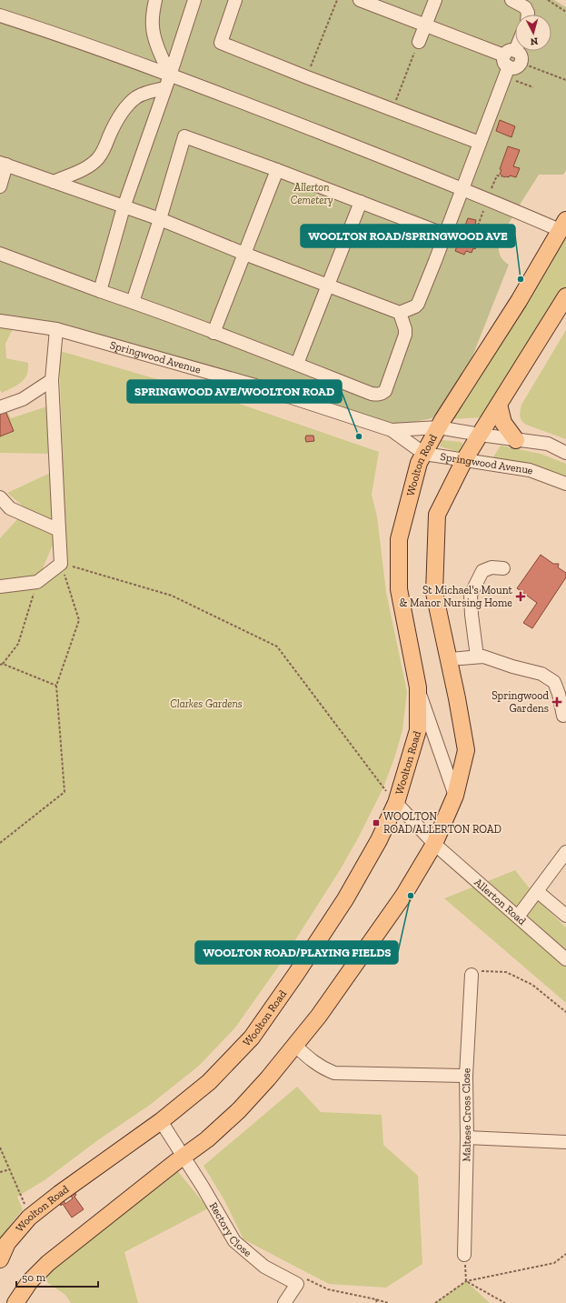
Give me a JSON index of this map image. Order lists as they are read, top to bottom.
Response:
{
  "streets": {
    "main road": ["Woolton Road"],
    "street": [
      "Springwood Avenue",
      "Allerton Road",
      "Maltese Cross Close",
      "Rectory Close"
    ]
  },
  "crossings": [
    ["Springwood Avenue", "Woolton Road"],
    ["Woolton Road", "Allerton Road"],
    ["Woolton Road", "Rectory Close"]
  ],
  "parks": ["Allerton Cemetery", "Clarkes Gardens"],
  "places": {
    "other": ["WOOLTON ROAD/SPRINGWOOD AVE", "SPRINGWOOD AVE/WOOLTON ROAD", "WOOLTON ROAD/PLAYING FIELDS"],
    "health": ["St Michael's Mount & Manor Nursing Home", "Springwood Gardens"],
    "transit": ["WOOLTON ROAD/ALLERTON ROAD"]
  },
  "scale_bar": "50 m",
  "north": "bottom"
}
